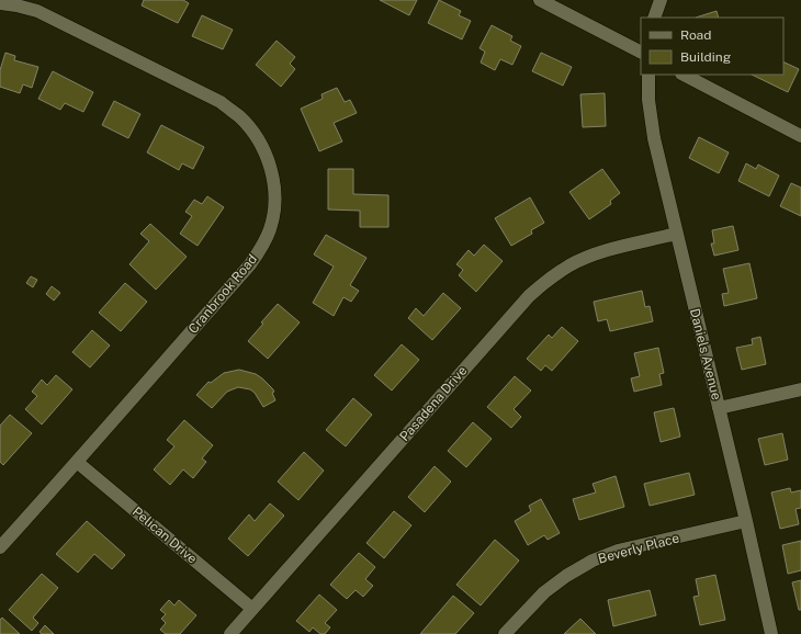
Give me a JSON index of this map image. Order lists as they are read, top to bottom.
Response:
{
  "streets": {
    "street": [
      "Cranbrook Road",
      "Daniels Avenue",
      "Pasadena Drive",
      "Pelican Drive",
      "Beverly Place"
    ]
  },
  "crossings": [
    ["Cranbrook Road", "Pelican Drive"],
    ["Daniels Avenue", "Pasadena Drive"],
    ["Daniels Avenue", "Beverly Place"],
    ["Pasadena Drive", "Pelican Drive"]
  ],
  "legend": ["Road", "Building"]
}
